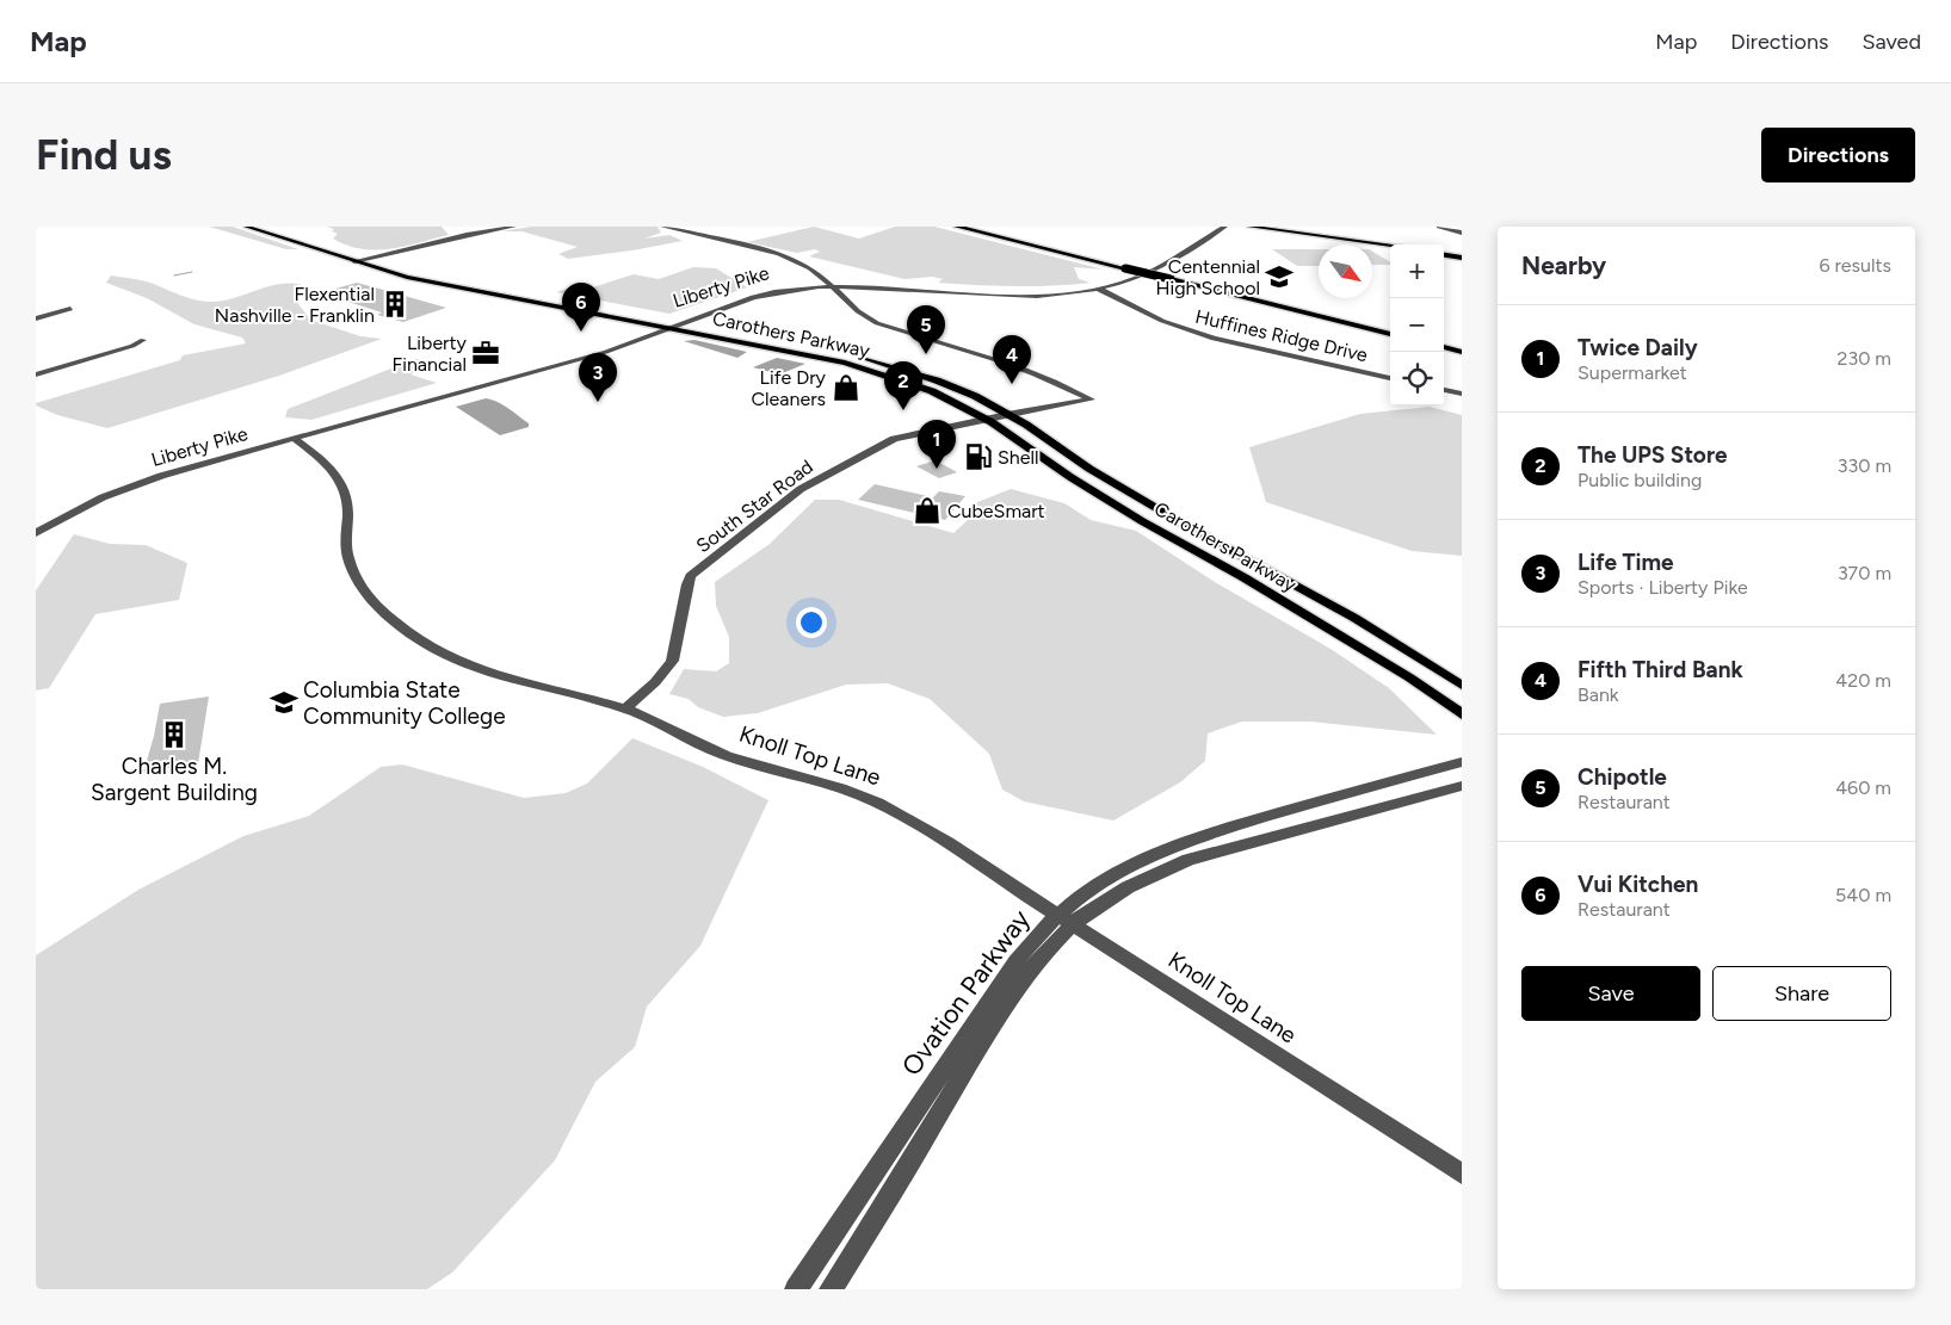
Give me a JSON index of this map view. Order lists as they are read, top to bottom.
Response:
{
  "streets": {
    "main road": ["Carothers Parkway"],
    "street": [
      "Liberty Pike",
      "Huffines Ridge Drive",
      "South Star Road",
      "Knoll Top Lane",
      "Ovation Parkway"
    ]
  },
  "crossings": [
    ["Liberty Pike", "Carothers Parkway"],
    ["Liberty Pike", "Huffines Ridge Drive"],
    ["Liberty Pike", "South Star Road"],
    ["Liberty Pike", "Knoll Top Lane"],
    ["Carothers Parkway", "South Star Road"],
    ["South Star Road", "Knoll Top Lane"],
    ["Knoll Top Lane", "Ovation Parkway"]
  ],
  "places": {
    "school or university": ["Centennial High School", "Columbia State Community College"],
    "building": ["Flexential Nashville - Franklin", "Charles M. Sargent Building"],
    "office": ["Liberty Financial"],
    "shop": ["Life Dry Cleaners", "CubeSmart"],
    "fuel station": ["Shell"]
  },
  "north": "bottom right",
  "page": {
    "header": "Map",
    "nav": ["Map", "Directions", "Saved"],
    "buttons": [
      "Directions",
      ["Save", "Share"]
    ],
    "title": "Find us",
    "heading": ["Nearby", "6 results"],
    "map_buttons": ["+", "−"],
    "pins": [
      "6",
      "5",
      "4",
      "3",
      "2",
      "1"
    ],
    "list": [
      {
        "mark": "1",
        "name": "Twice Daily",
        "note": "Supermarket",
        "value": "230 m"
      },
      {
        "mark": "2",
        "name": "The UPS Store",
        "note": "Public building",
        "value": "330 m"
      },
      {
        "mark": "3",
        "name": "Life Time",
        "note": "Sports · Liberty Pike",
        "value": "370 m"
      },
      {
        "mark": "4",
        "name": "Fifth Third Bank",
        "note": "Bank",
        "value": "420 m"
      },
      {
        "mark": "5",
        "name": "Chipotle",
        "note": "Restaurant",
        "value": "460 m"
      },
      {
        "mark": "6",
        "name": "Vui Kitchen",
        "note": "Restaurant",
        "value": "540 m"
      }
    ]
  }
}
